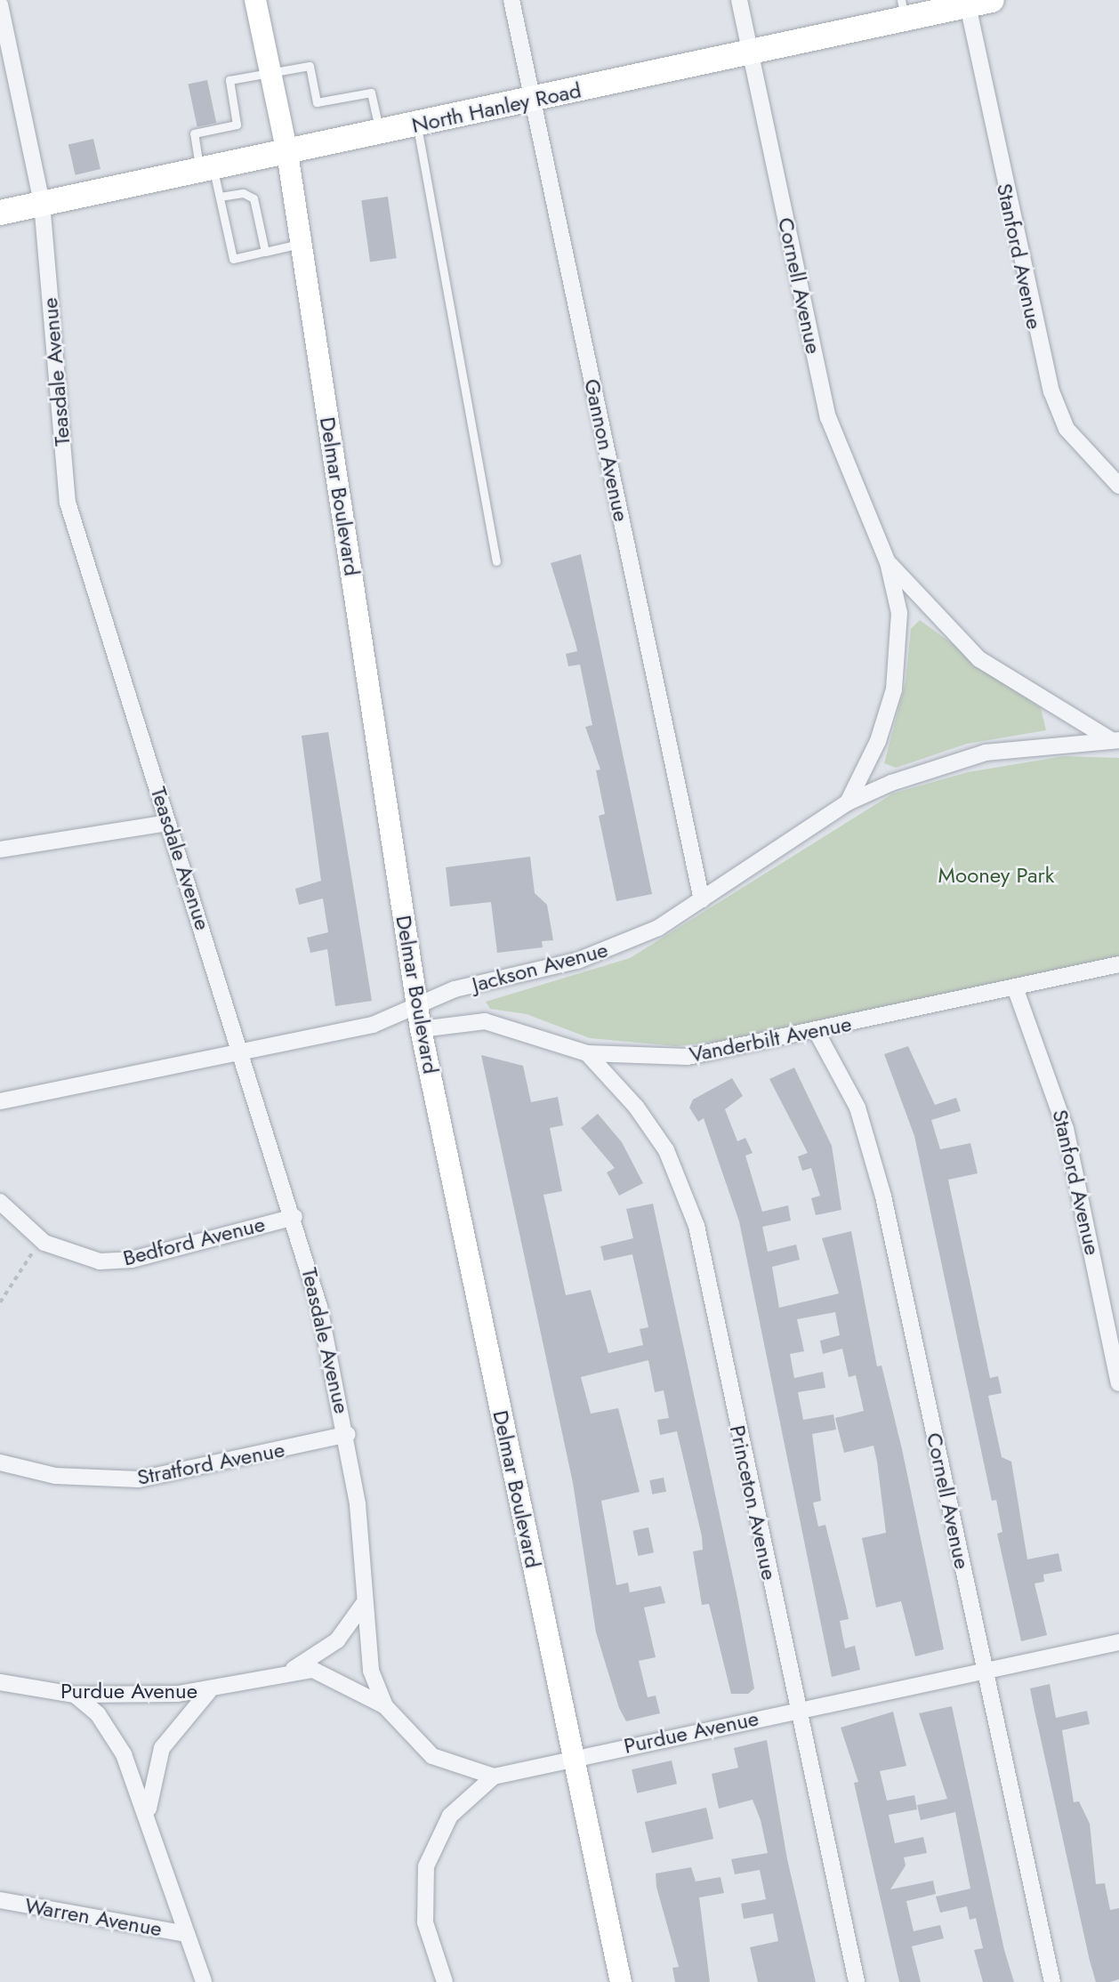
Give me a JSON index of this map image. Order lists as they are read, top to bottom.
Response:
{
  "streets": {
    "main road": ["North Hanley Road", "Delmar Boulevard"],
    "street": [
      "Stanford Avenue",
      "Cornell Avenue",
      "Teasdale Avenue",
      "Gannon Avenue",
      "Jackson Avenue",
      "Vanderbilt Avenue",
      "Bedford Avenue",
      "Stratford Avenue",
      "Princeton Avenue",
      "Purdue Avenue",
      "Warren Avenue"
    ]
  },
  "crossings": [
    ["North Hanley Road", "Stanford Avenue"],
    ["North Hanley Road", "Cornell Avenue"],
    ["North Hanley Road", "Teasdale Avenue"],
    ["North Hanley Road", "Gannon Avenue"],
    ["North Hanley Road", "Delmar Boulevard"],
    ["Stanford Avenue", "Vanderbilt Avenue"],
    ["Cornell Avenue", "Jackson Avenue"],
    ["Cornell Avenue", "Vanderbilt Avenue"],
    ["Cornell Avenue", "Purdue Avenue"],
    ["Teasdale Avenue", "Jackson Avenue"],
    ["Teasdale Avenue", "Bedford Avenue"],
    ["Teasdale Avenue", "Stratford Avenue"],
    ["Teasdale Avenue", "Purdue Avenue"],
    ["Gannon Avenue", "Jackson Avenue"],
    ["Delmar Boulevard", "Jackson Avenue"],
    ["Delmar Boulevard", "Vanderbilt Avenue"],
    ["Delmar Boulevard", "Purdue Avenue"],
    ["Vanderbilt Avenue", "Princeton Avenue"],
    ["Princeton Avenue", "Purdue Avenue"]
  ],
  "parks": ["Mooney Park"]
}
